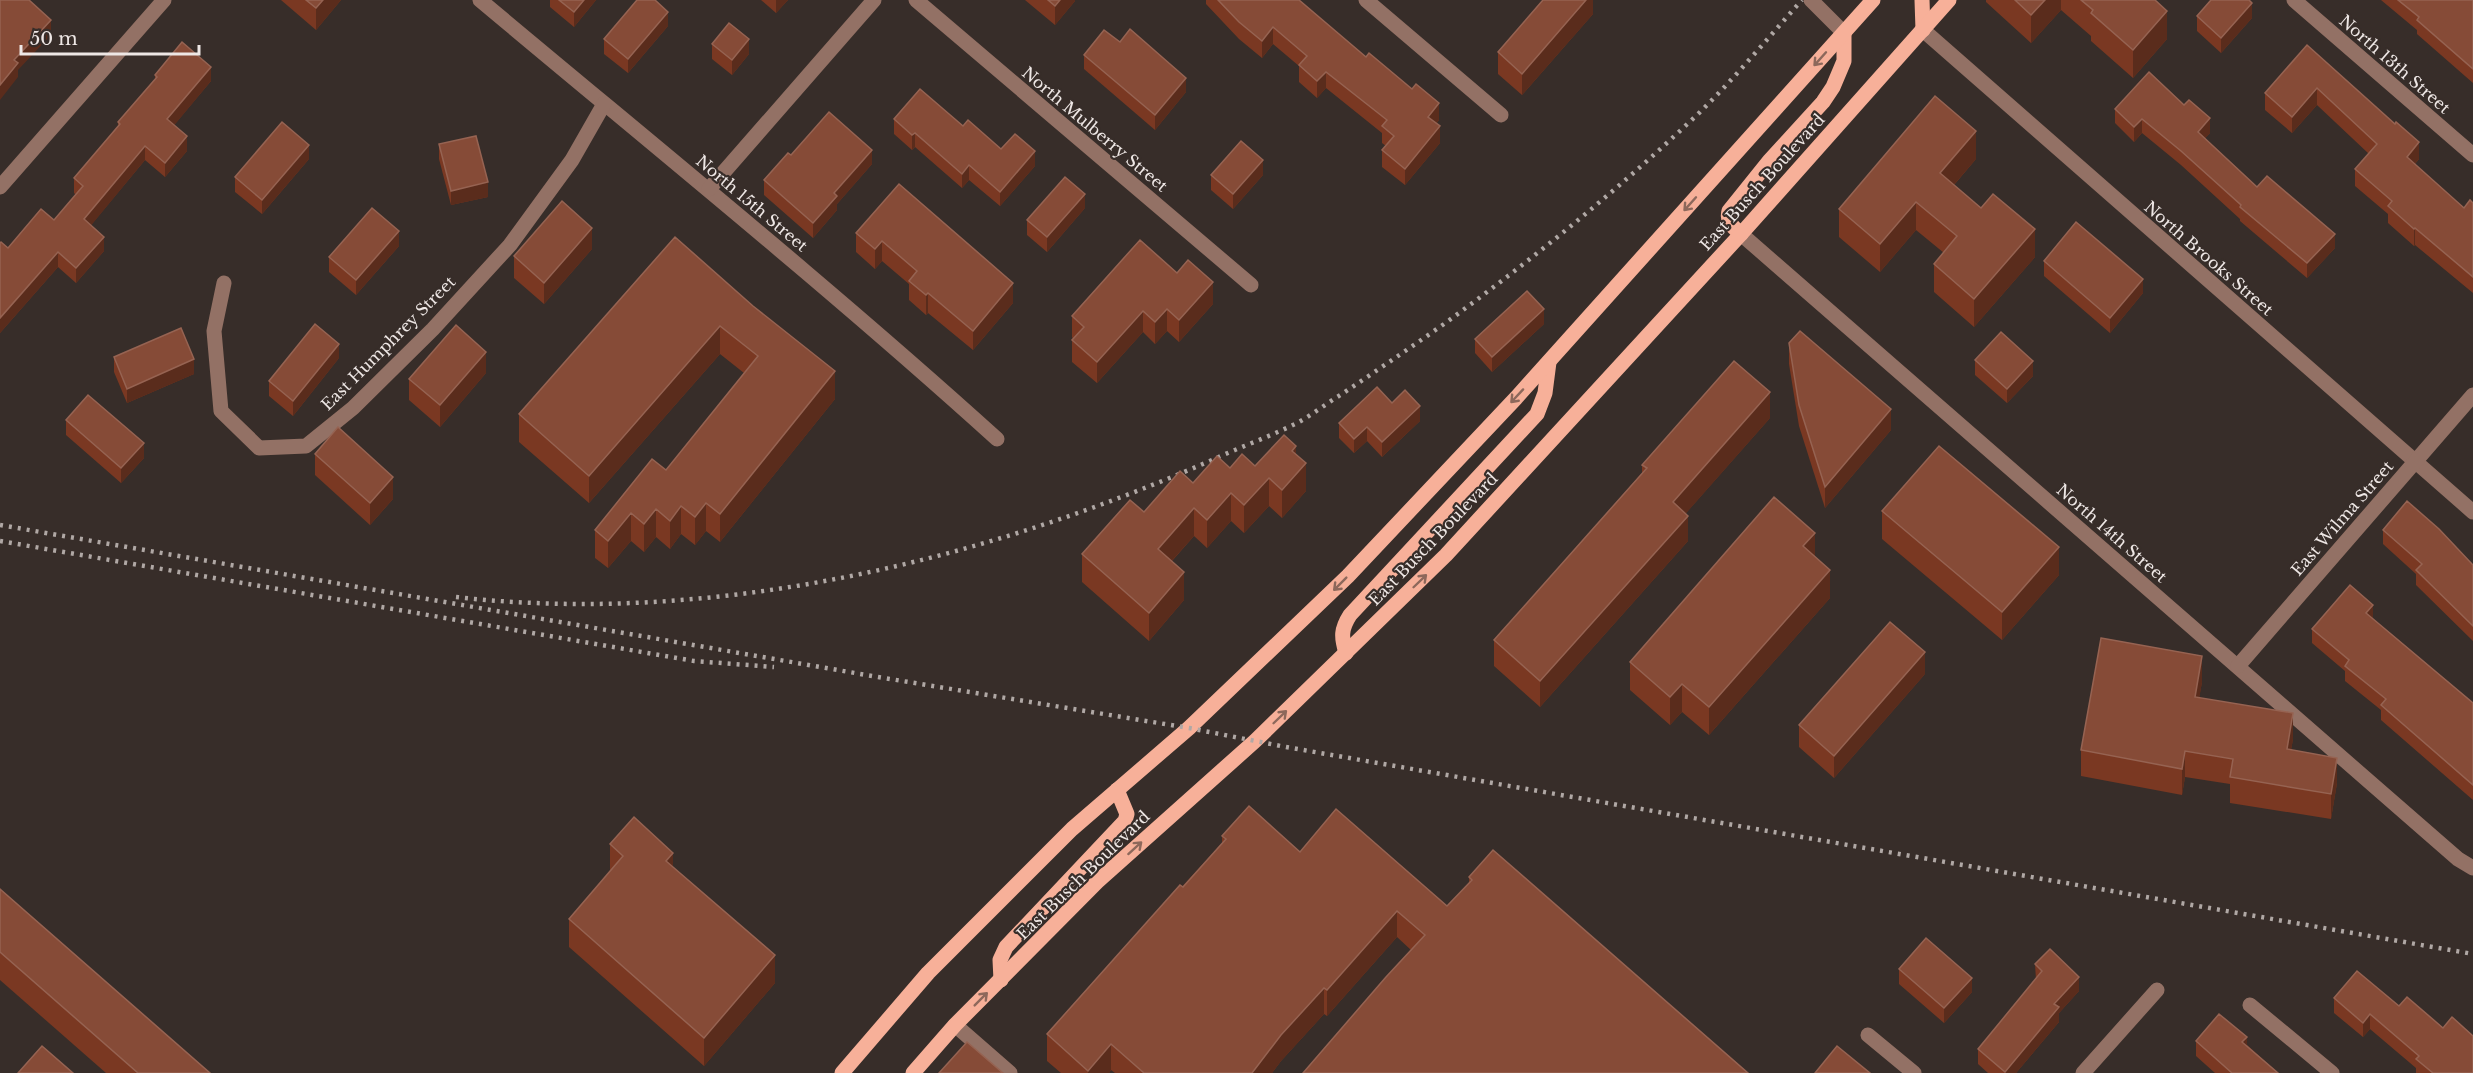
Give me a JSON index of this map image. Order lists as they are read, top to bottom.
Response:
{
  "streets": {
    "main road": ["East Busch Boulevard"],
    "street": [
      "North 13th Street",
      "North Mulberry Street",
      "North 15th Street",
      "North Brooks Street",
      "East Humphrey Street",
      "East Wilma Street",
      "North 14th Street"
    ]
  },
  "crossings": [
    ["East Busch Boulevard", "North Brooks Street"],
    ["East Busch Boulevard", "North 14th Street"],
    ["North 15th Street", "East Humphrey Street"],
    ["North Brooks Street", "East Wilma Street"],
    ["East Wilma Street", "North 14th Street"]
  ],
  "scale_bar": "50 m"
}
